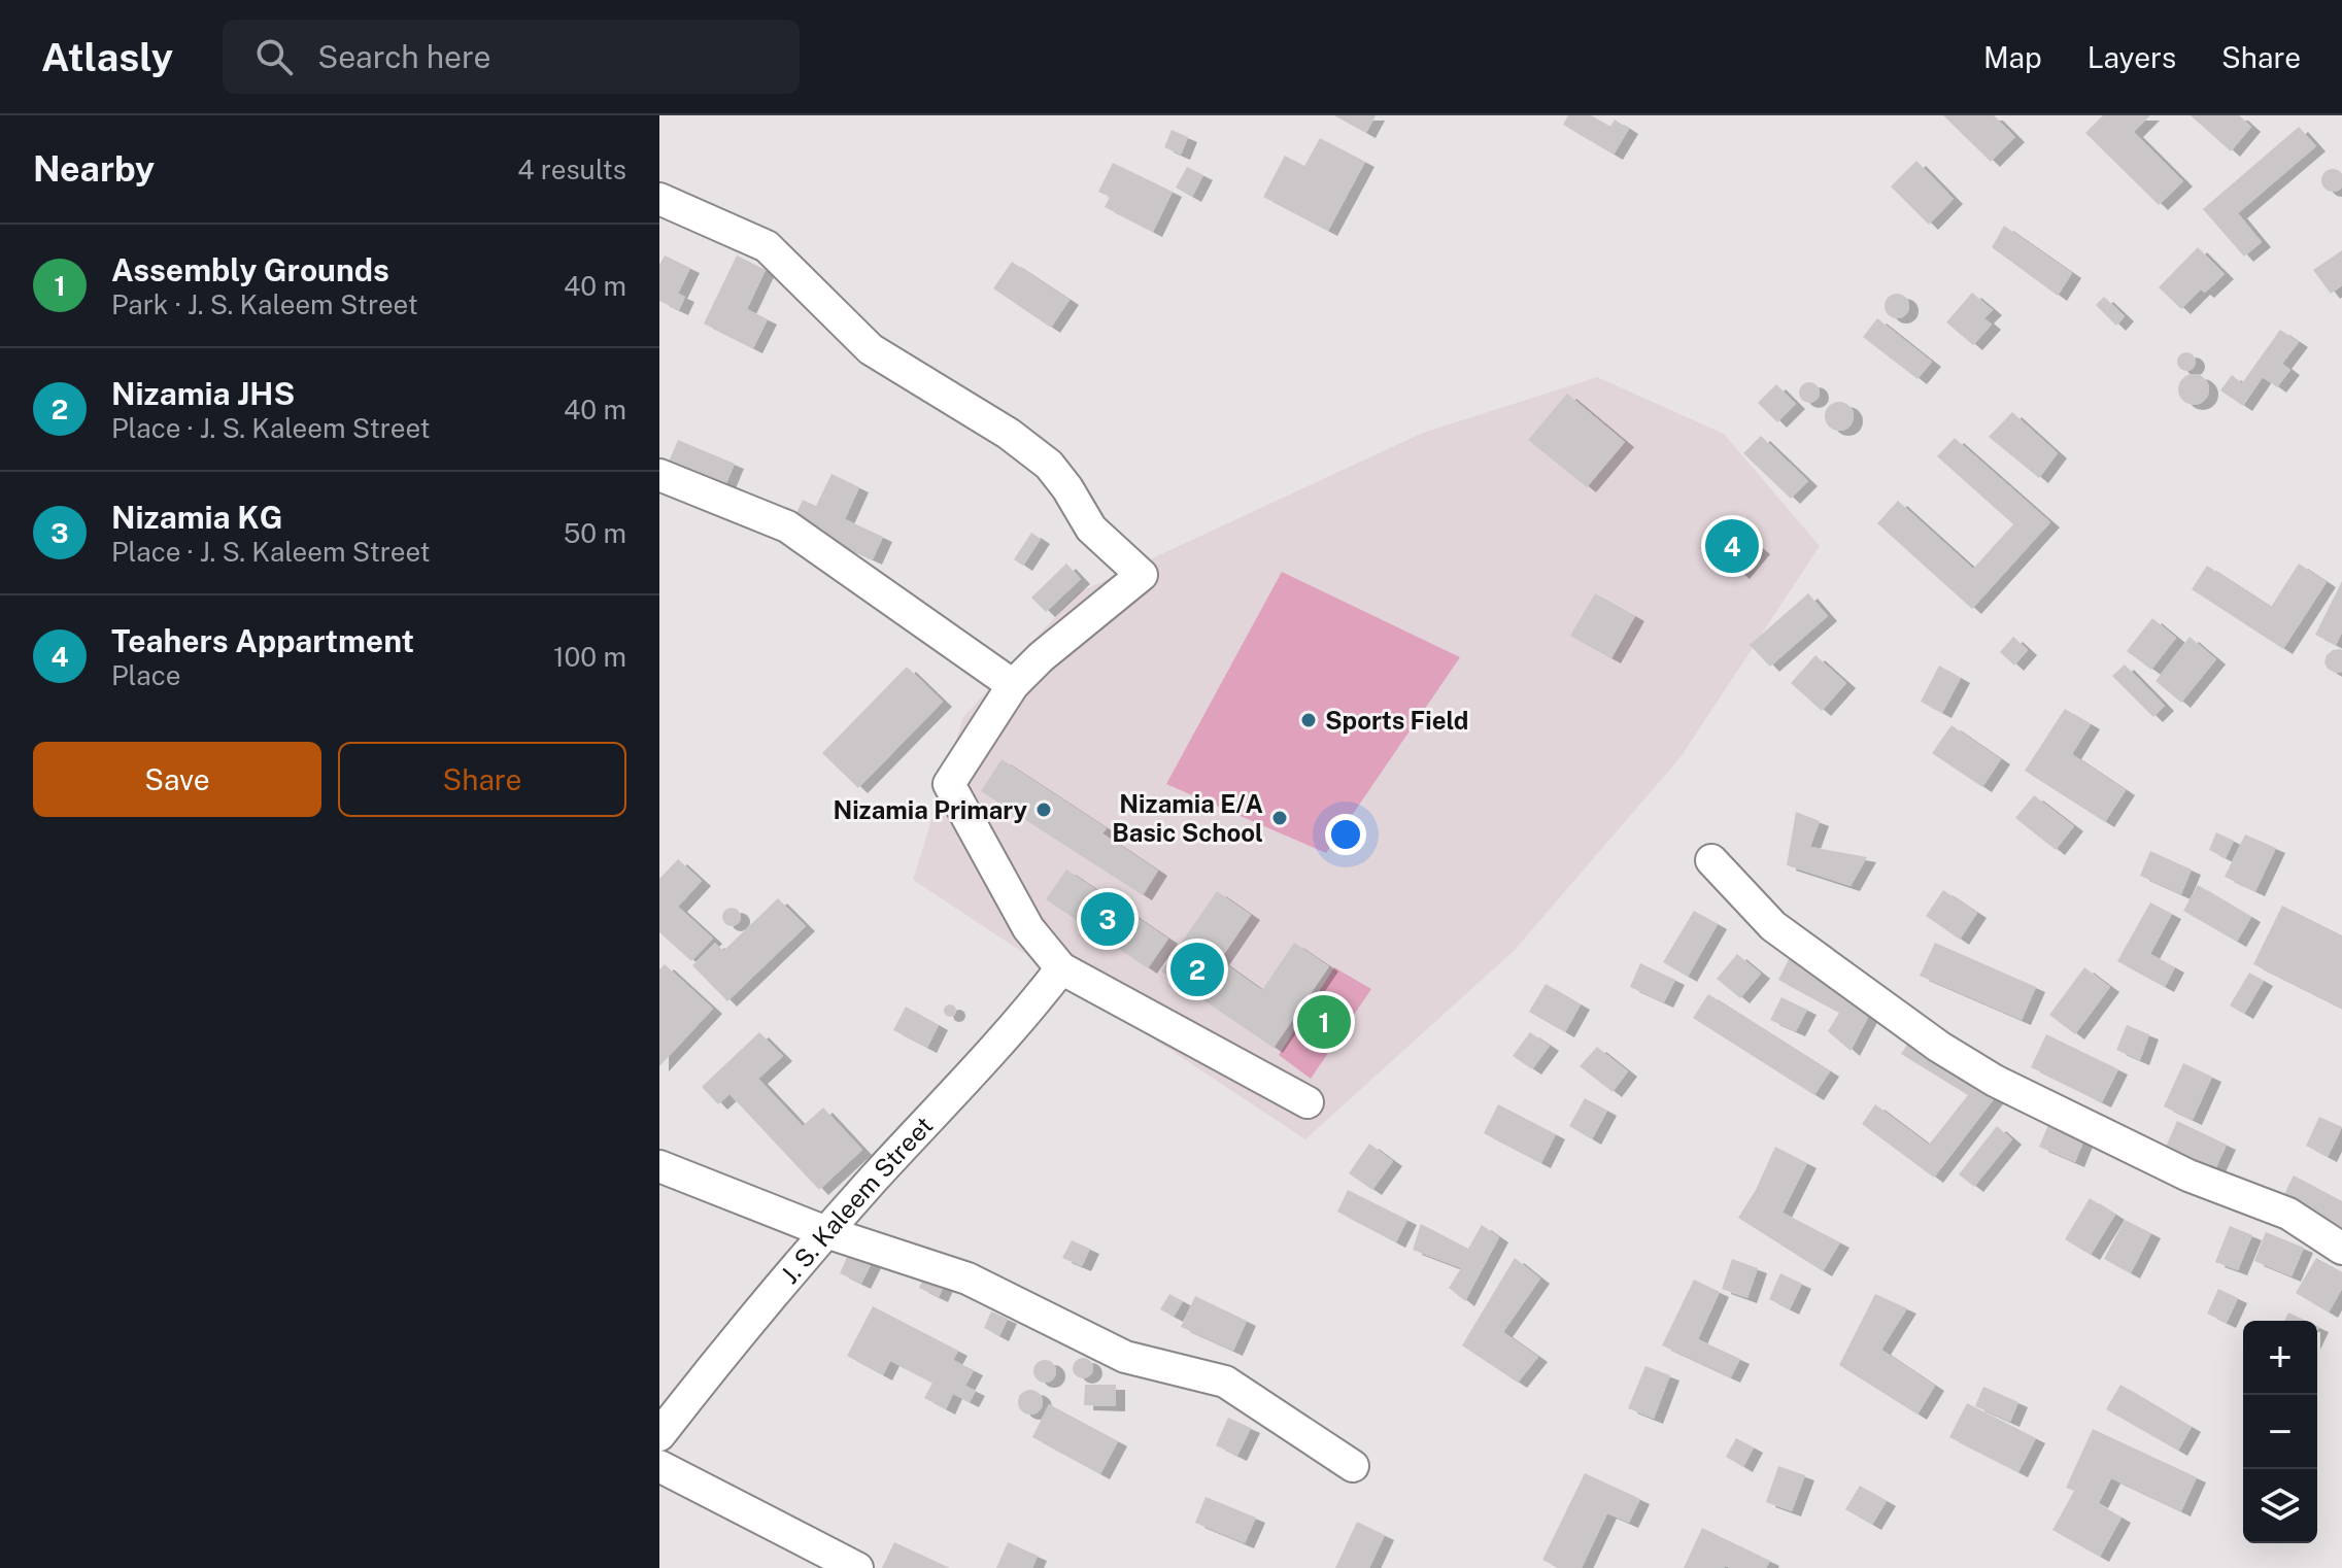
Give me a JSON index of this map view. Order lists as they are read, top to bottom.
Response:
{
  "streets": {
    "street": ["J. S. Kaleem Street"]
  },
  "places": ["Sports Field", "Nizamia Primary", "Nizamia E/A Basic School"],
  "page": {
    "header": "Atlasly",
    "search": "Search here",
    "nav": ["Map", "Layers", "Share"],
    "heading": ["Nearby", "4 results"],
    "list": [
      {
        "mark": "1",
        "name": "Assembly Grounds",
        "note": "Park · J. S. Kaleem Street",
        "value": "40 m"
      },
      {
        "mark": "2",
        "name": "Nizamia JHS",
        "note": "Place · J. S. Kaleem Street",
        "value": "40 m"
      },
      {
        "mark": "3",
        "name": "Nizamia KG",
        "note": "Place · J. S. Kaleem Street",
        "value": "50 m"
      },
      {
        "mark": "4",
        "name": "Teahers Appartment",
        "note": "Place",
        "value": "100 m"
      }
    ],
    "pins": [
      "4",
      "3",
      "2",
      "1"
    ],
    "buttons": ["Save", "Share"],
    "map_buttons": ["+", "−"]
  }
}
